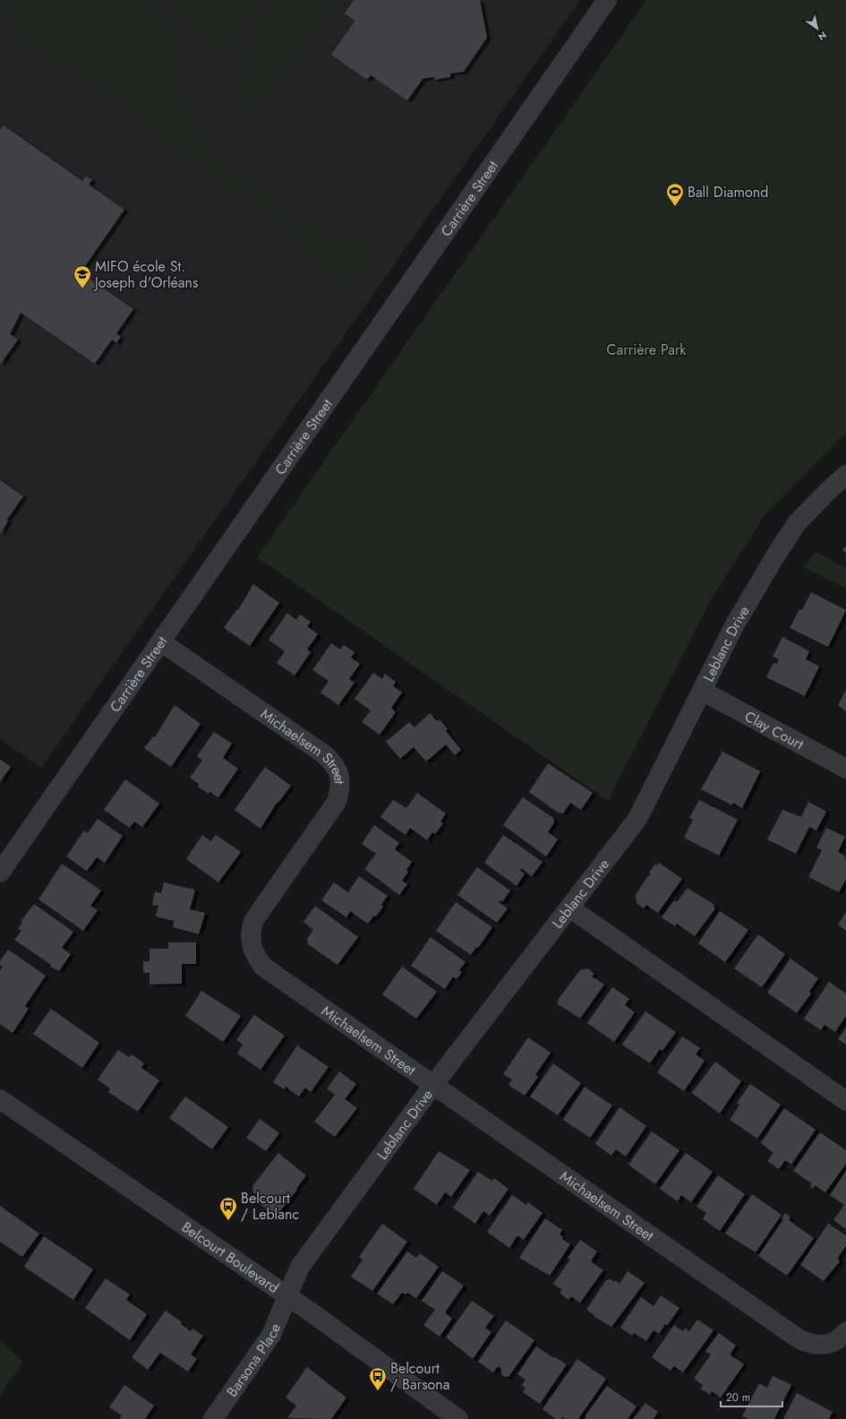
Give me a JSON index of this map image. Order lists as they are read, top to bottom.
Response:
{
  "streets": {
    "street": [
      "Carrière Street",
      "Leblanc Drive",
      "Clay Court",
      "Michaelsem Street",
      "Belcourt Boulevard",
      "Barsona Place"
    ]
  },
  "crossings": [
    ["Carrière Street", "Michaelsem Street"],
    ["Leblanc Drive", "Clay Court"],
    ["Leblanc Drive", "Michaelsem Street"],
    ["Leblanc Drive", "Belcourt Boulevard"],
    ["Leblanc Drive", "Barsona Place"],
    ["Belcourt Boulevard", "Barsona Place"]
  ],
  "parks": ["Carrière Park"],
  "places": {
    "sports": ["Ball Diamond"],
    "school or university": ["MIFO école St. Joseph d'Orléans"],
    "bus stop": ["Belcourt / Leblanc", "Belcourt / Barsona"]
  },
  "scale_bar": "20 m",
  "north": "bottom right"
}
